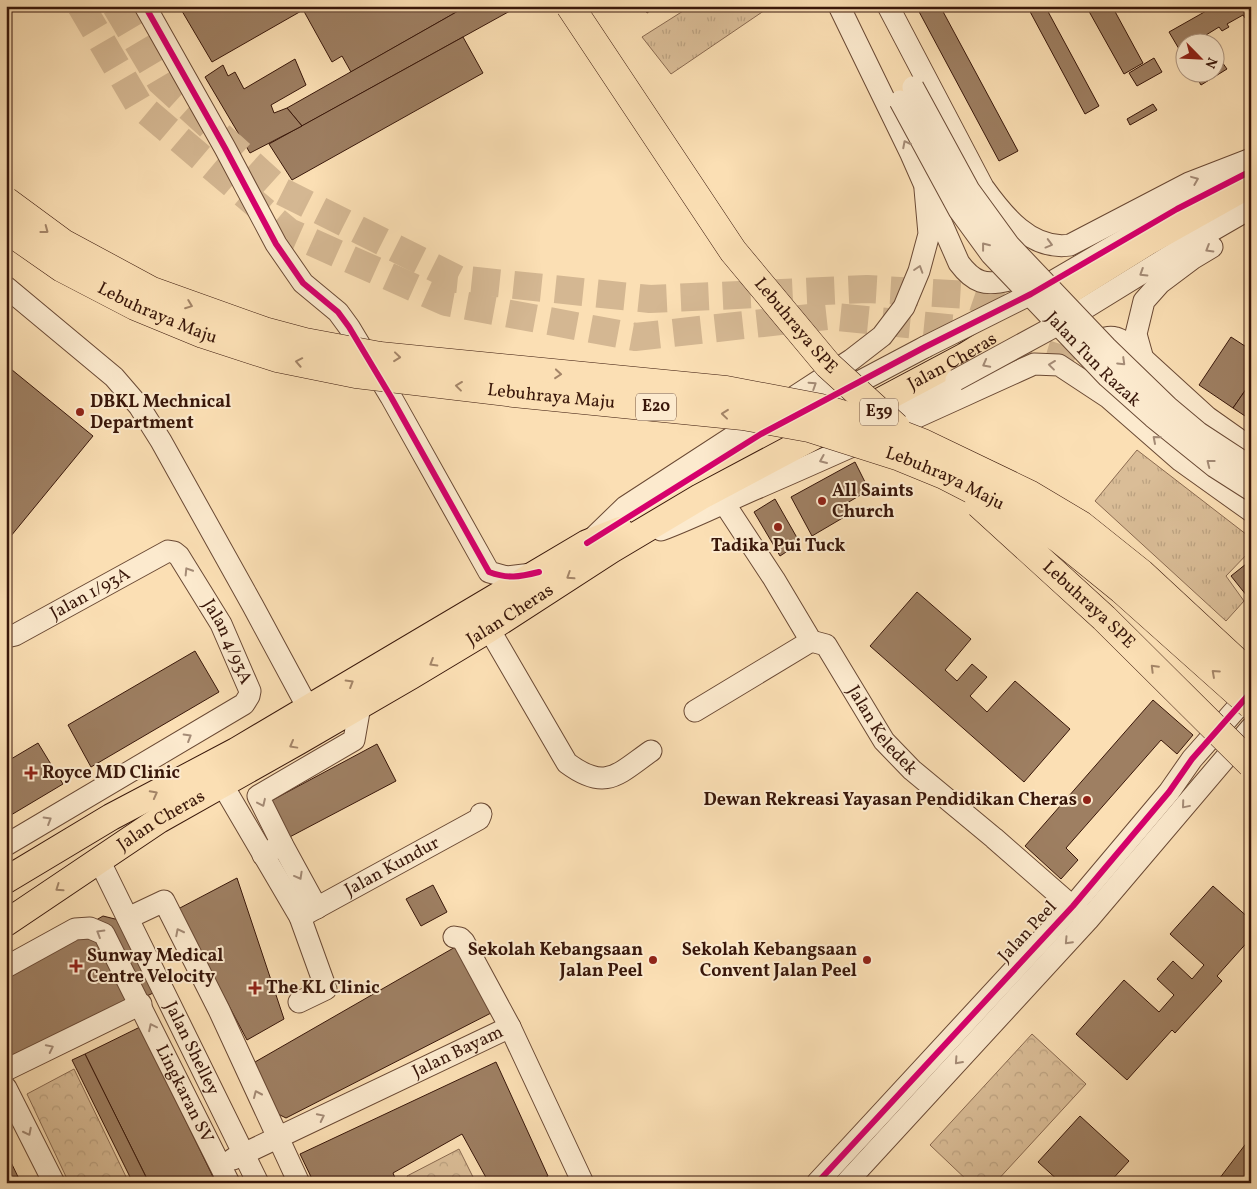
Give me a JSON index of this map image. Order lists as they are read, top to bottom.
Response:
{
  "streets": {
    "highway": [
      "Lebuhraya Maju",
      "Lebuhraya SPE",
      "E20",
      "E39"
    ],
    "main road": ["Jalan Cheras"],
    "street": [
      "Jalan Tun Razak",
      "Jalan 1/93A",
      "Jalan 4/93A",
      "Jalan Keledek",
      "Jalan Kundur",
      "Jalan Peel",
      "Jalan Shelley",
      "Jalan Bayam",
      "Lingkaran SV"
    ]
  },
  "crossings": [
    ["Jalan Cheras", "Jalan Shelley"],
    ["Jalan 1/93A", "Jalan 4/93A"],
    ["Jalan Keledek", "Jalan Peel"],
    ["Jalan Shelley", "Jalan Bayam"],
    ["Jalan Bayam", "Lingkaran SV"]
  ],
  "one_way": ["Jalan Bayam"],
  "places": {
    "other": [
      "DBKL Mechnical Department",
      "All Saints Church",
      "Tadika Pui Tuck",
      "Dewan Rekreasi Yayasan Pendidikan Cheras",
      "Sekolah Kebangsaan Jalan Peel",
      "Sekolah Kebangsaan Convent Jalan Peel"
    ],
    "health": ["Royce MD Clinic", "Sunway Medical Centre Velocity", "The KL Clinic"]
  },
  "north": "bottom right"
}
